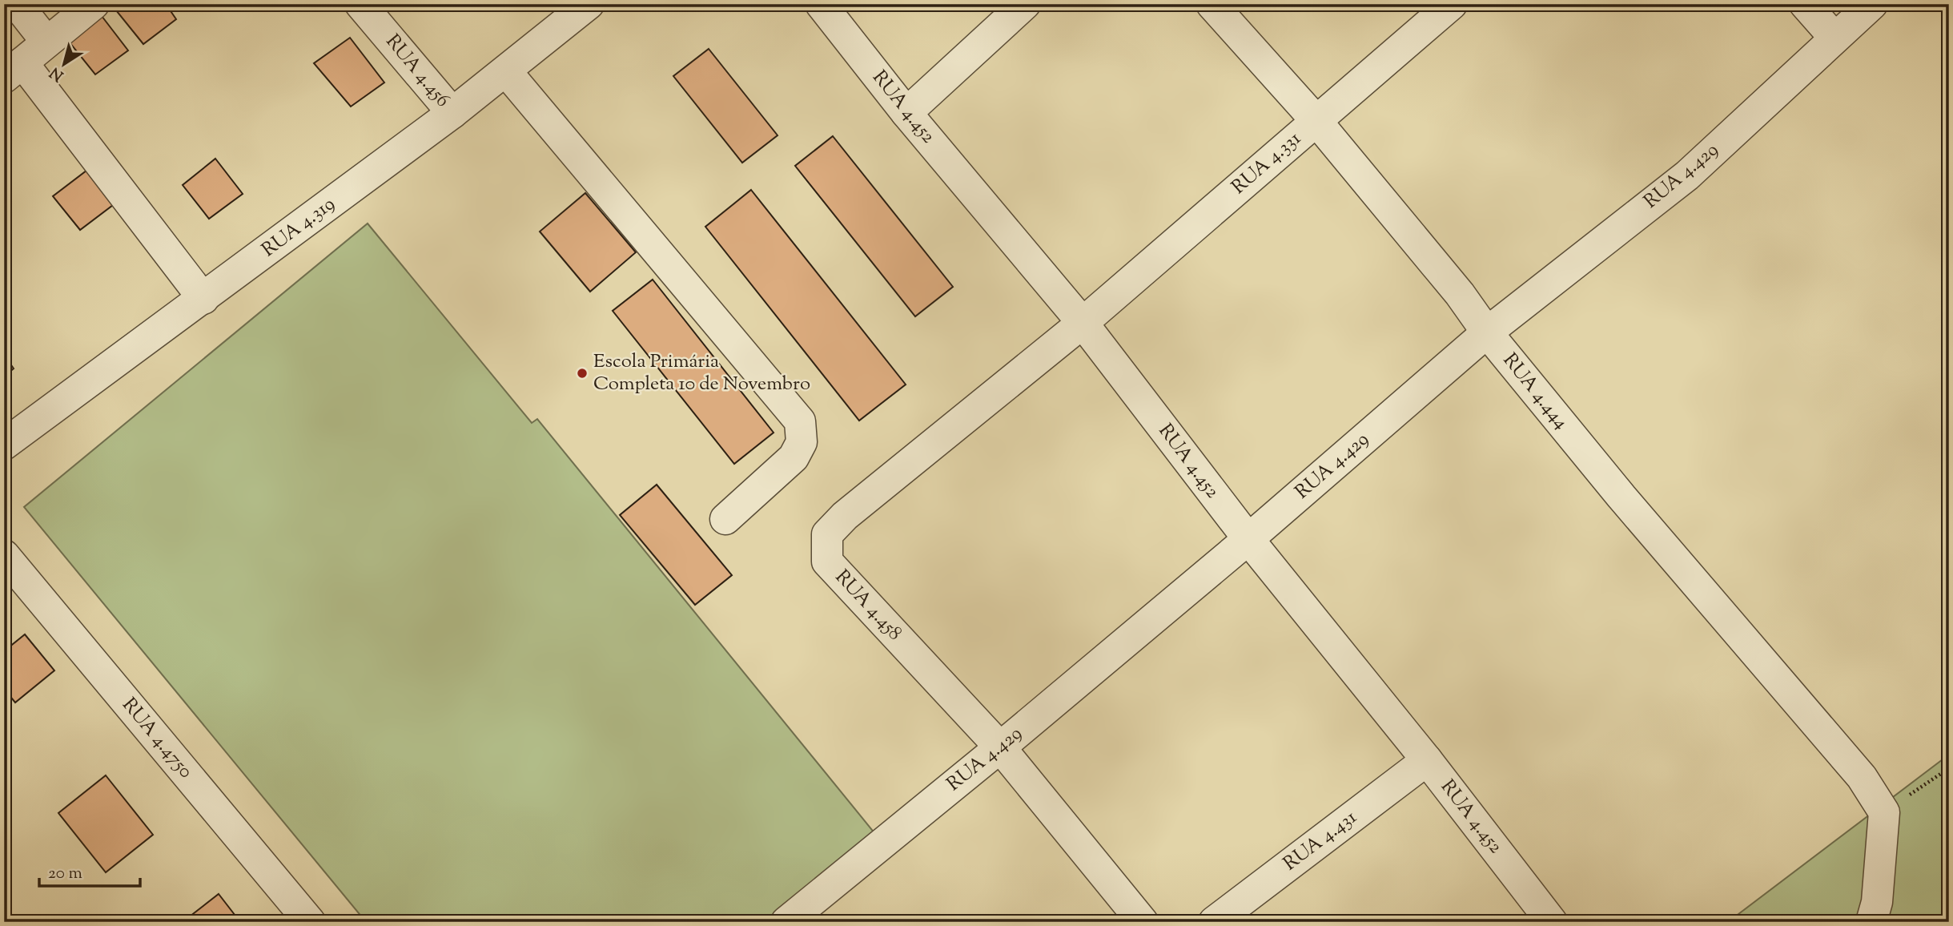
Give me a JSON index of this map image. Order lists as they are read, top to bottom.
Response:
{
  "streets": {
    "street": [
      "RUA 4.456",
      "RUA 4.452",
      "RUA 4.331",
      "RUA 4.429",
      "RUA 4.319",
      "RUA 4.444",
      "RUA 4.458",
      "RUA 4.4750",
      "RUA 4.431"
    ]
  },
  "crossings": [
    ["RUA 4.456", "RUA 4.319"],
    ["RUA 4.452", "RUA 4.331"],
    ["RUA 4.452", "RUA 4.429"],
    ["RUA 4.452", "RUA 4.458"],
    ["RUA 4.452", "RUA 4.431"],
    ["RUA 4.331", "RUA 4.444"],
    ["RUA 4.331", "RUA 4.458"],
    ["RUA 4.429", "RUA 4.444"],
    ["RUA 4.429", "RUA 4.458"]
  ],
  "places": ["Escola Primária Completa 10 de Novembro"],
  "scale_bar": "20 m",
  "north": "bottom left"
}
